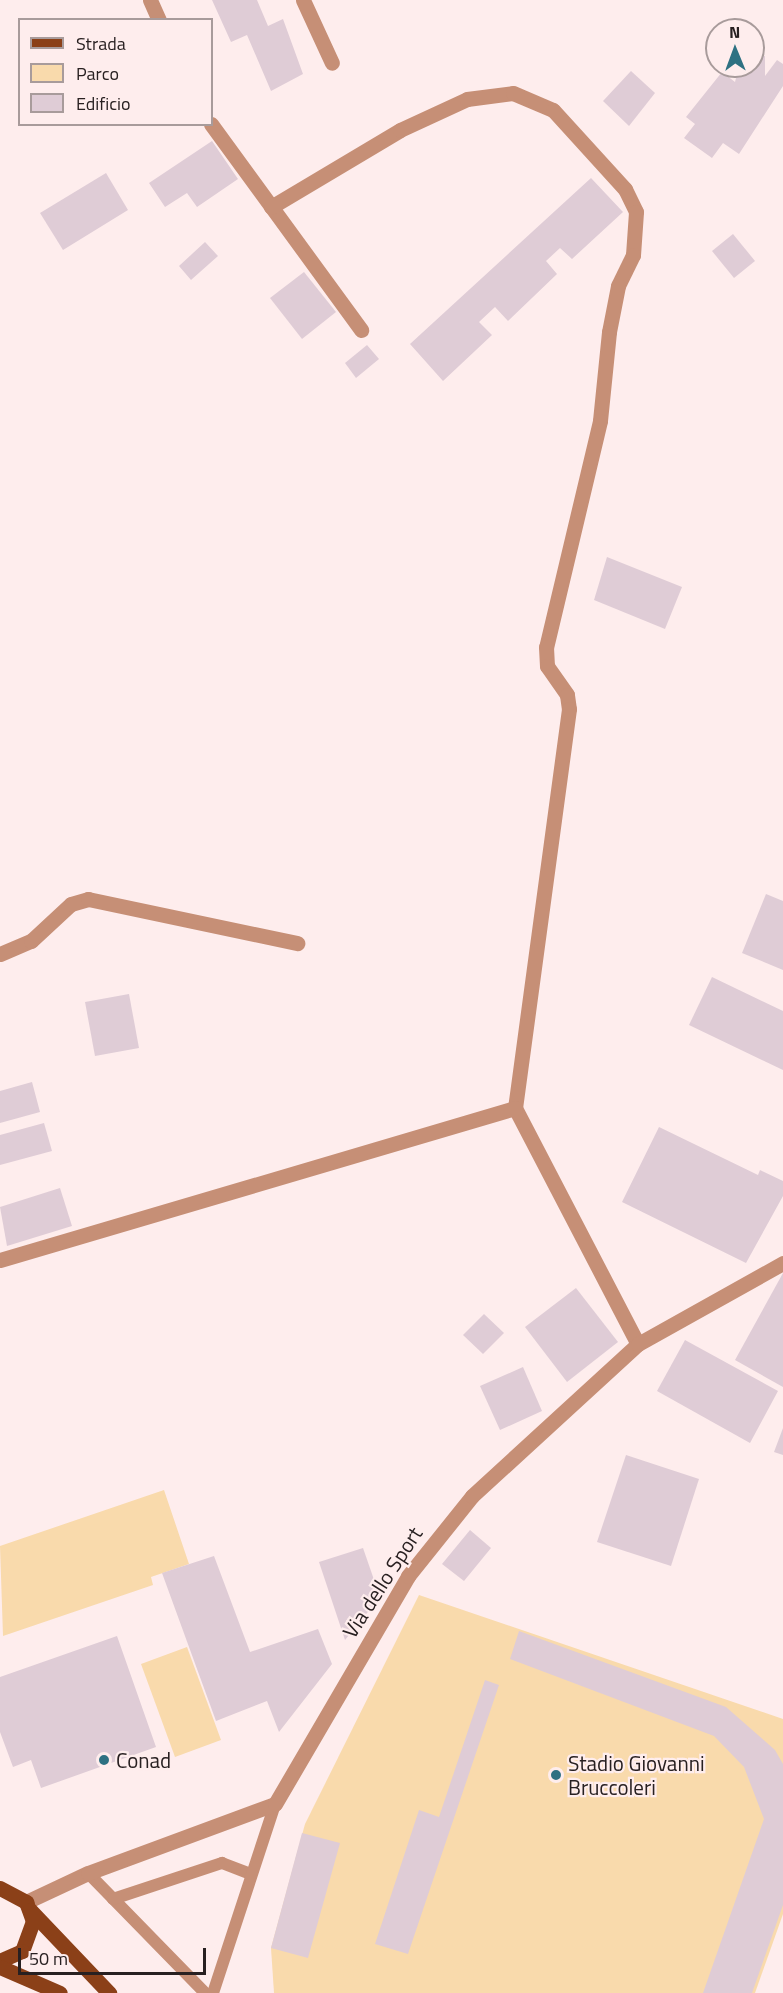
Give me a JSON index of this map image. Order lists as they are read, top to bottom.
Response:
{
  "streets": {
    "street": ["Via dello Sport"]
  },
  "places": ["Conad", "Stadio Giovanni Bruccoleri"],
  "legend": ["Strada", "Parco", "Edificio"],
  "scale_bar": "50 m",
  "north": "top"
}
